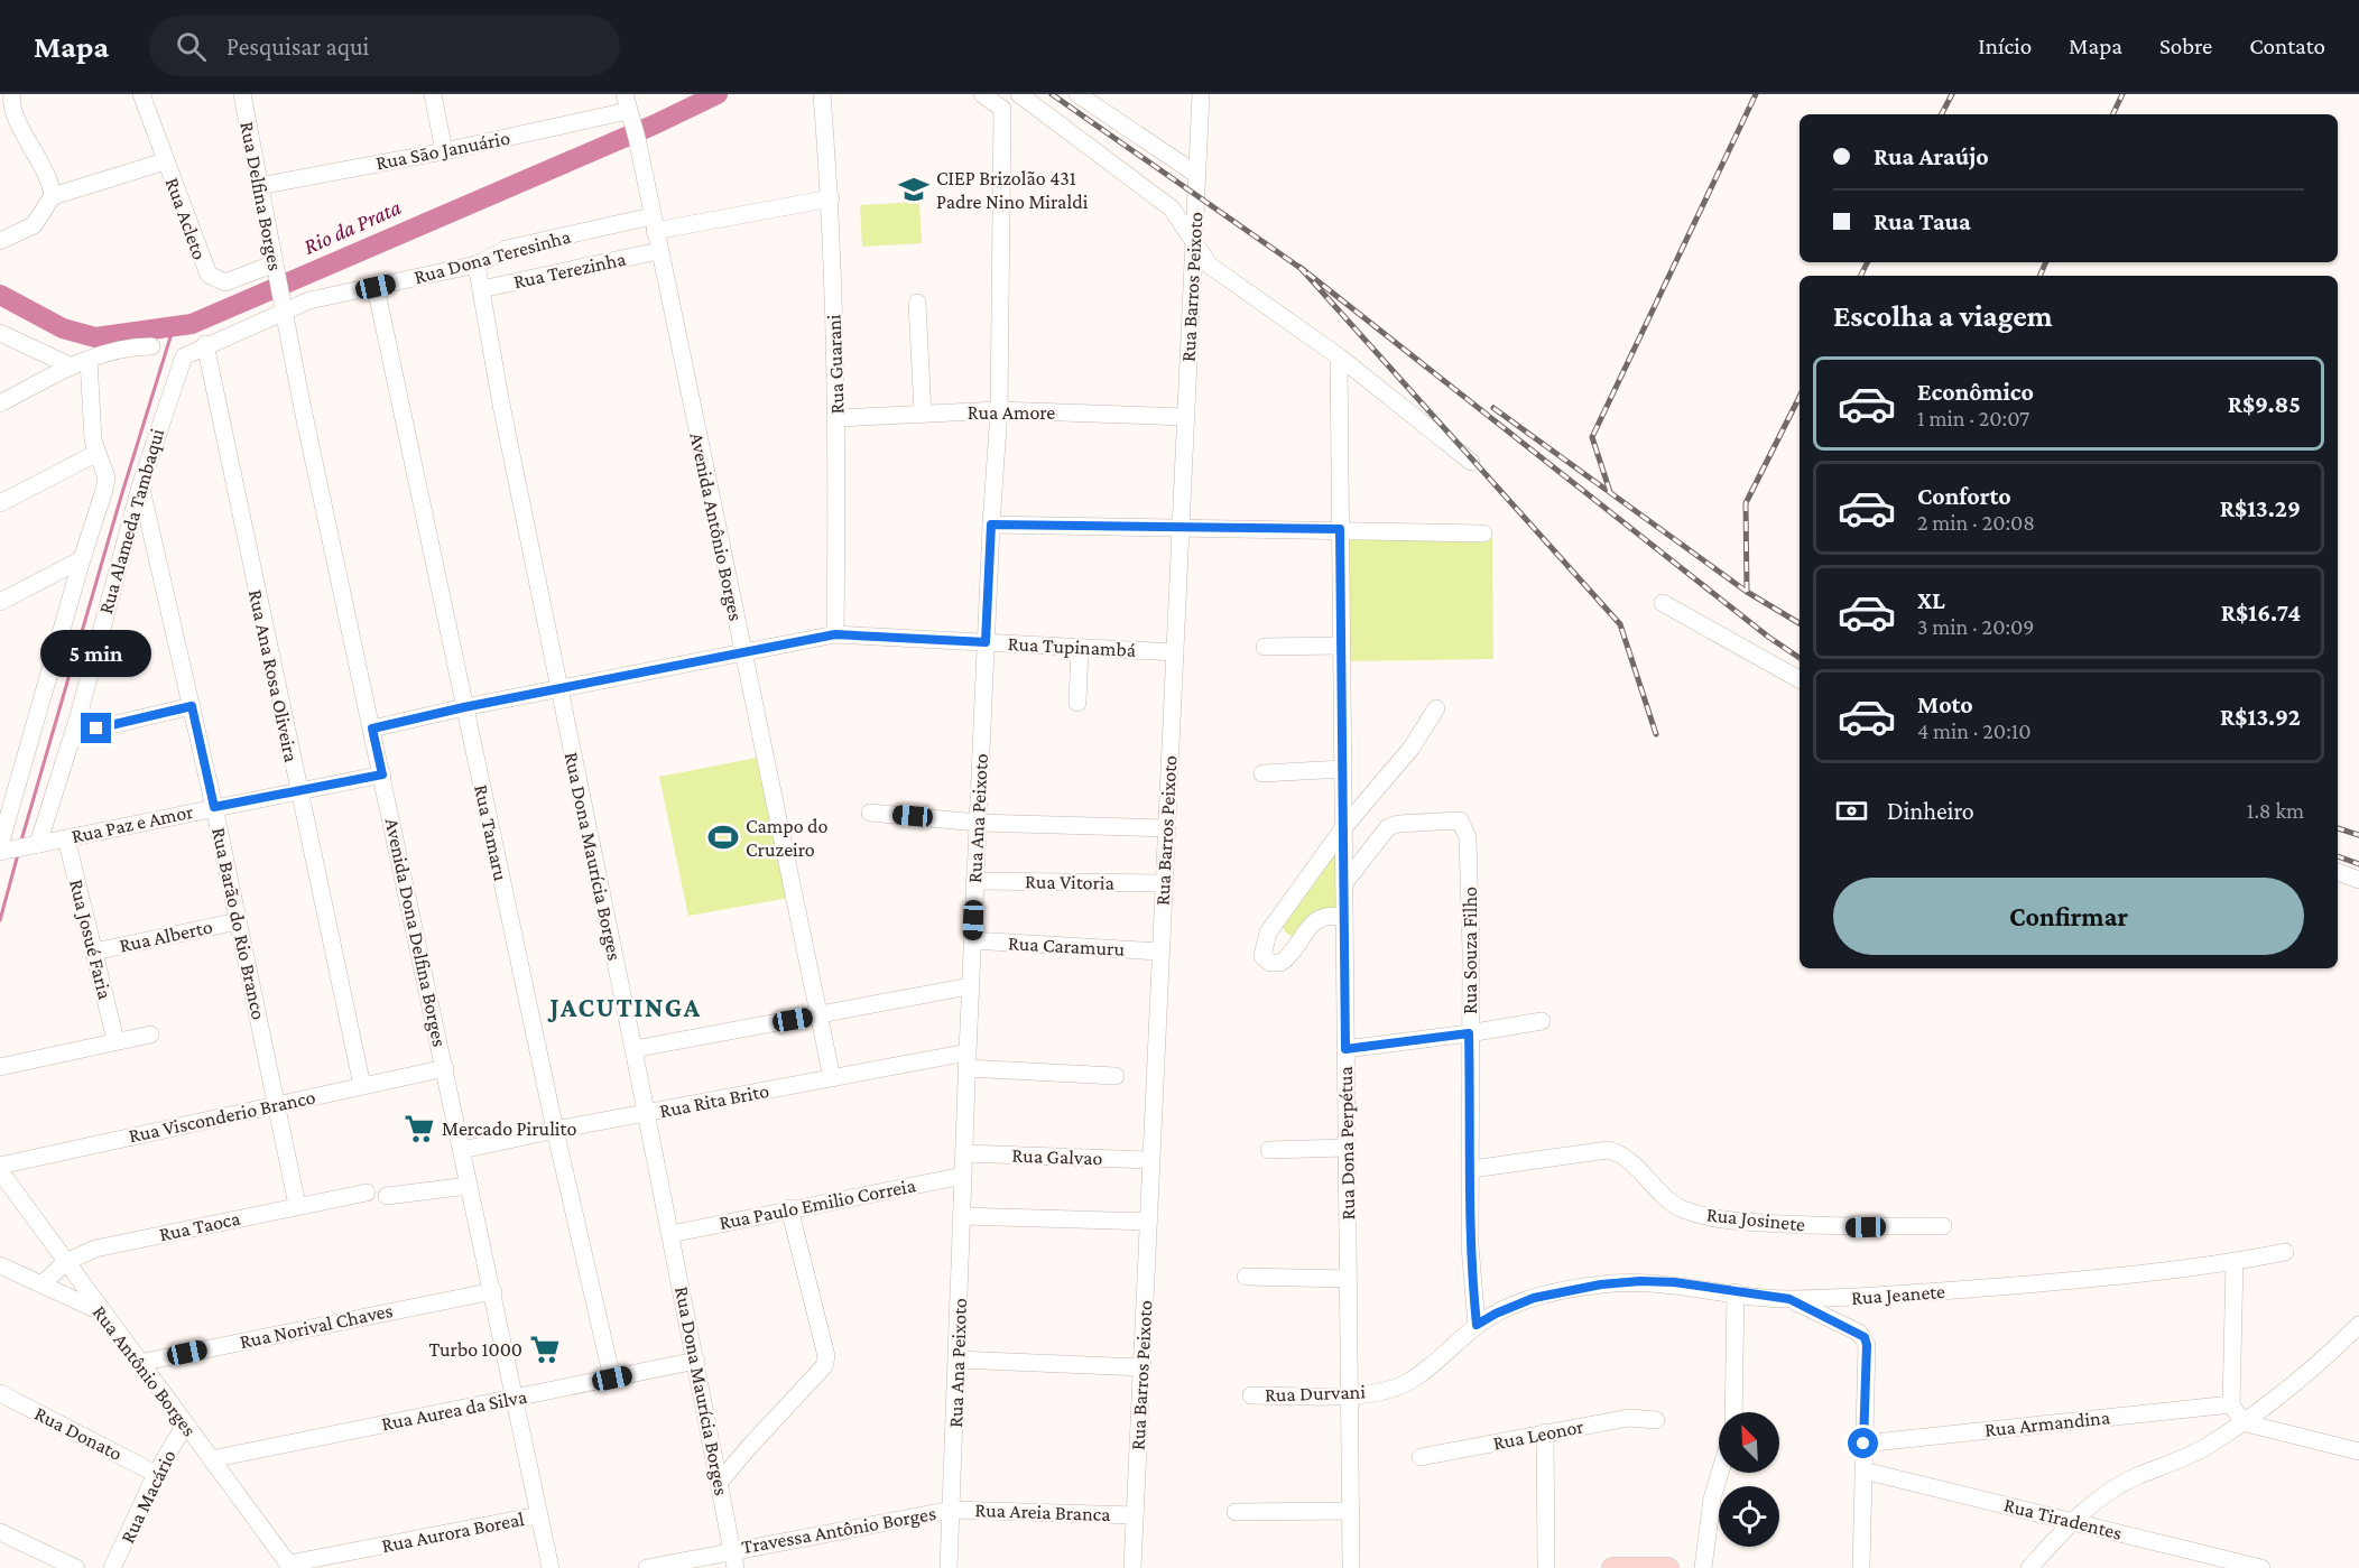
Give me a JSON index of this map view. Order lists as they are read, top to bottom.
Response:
{
  "streets": {
    "street": [
      "Rua Sāo Januário",
      "Rua Delfina Borges",
      "Rua Acleto",
      "Rua Dona Teresinha",
      "Rua Terezinha",
      "Rua Barros Peixoto",
      "Rua Guarani",
      "Rua Amore",
      "Rua Alameda Tambaqui",
      "Avenida Antônio Borges",
      "Rua Tupinambá",
      "Rua Ana Rosa Oliveira",
      "Rua Ana Peixoto",
      "Rua Paz e Amor",
      "Rua Tamaru",
      "Rua Dona Maurícia Borges",
      "Rua Vitoria",
      "Rua Barão do Rio Branco",
      "Avenida Dona Delfina Borges",
      "Rua Alberto",
      "Rua Josué Faria",
      "Rua Caramuru",
      "Rua Souza Filho",
      "Rua Rita Brito",
      "Rua Visconderio Branco",
      "Rua Dona Perpétua",
      "Rua Galvao",
      "Rua Paulo Emilio Correia",
      "Rua Josinete",
      "Rua Taoca",
      "Rua Jeanete",
      "Rua Norival Chaves",
      "Rua Antônio Borges",
      "Rua Durvani",
      "Rua Aurea da Silva",
      "Rua Armandina",
      "Rua Donato",
      "Rua Leonor",
      "Rua Macário",
      "Rua Areia Branca",
      "Rua Tiradentes",
      "Travessa Antônio Borges",
      "Rua Aurora Boreal"
    ]
  },
  "crossings": [
    ["Rua Sāo Januário", "Rua Delfina Borges"],
    ["Rua Sāo Januário", "Avenida Antônio Borges"],
    ["Rua Delfina Borges", "Rua Acleto"],
    ["Rua Delfina Borges", "Rua Dona Teresinha"],
    ["Rua Delfina Borges", "Avenida Dona Delfina Borges"],
    ["Rua Dona Teresinha", "Rua Alameda Tambaqui"],
    ["Rua Dona Teresinha", "Avenida Antônio Borges"],
    ["Rua Dona Teresinha", "Rua Ana Rosa Oliveira"],
    ["Rua Dona Teresinha", "Rua Tamaru"],
    ["Rua Dona Teresinha", "Rua Dona Maurícia Borges"],
    ["Rua Dona Teresinha", "Avenida Dona Delfina Borges"],
    ["Rua Terezinha", "Avenida Antônio Borges"],
    ["Rua Terezinha", "Rua Dona Maurícia Borges"],
    ["Rua Barros Peixoto", "Rua Amore"],
    ["Rua Barros Peixoto", "Rua Tupinambá"],
    ["Rua Barros Peixoto", "Rua Vitoria"],
    ["Rua Barros Peixoto", "Rua Caramuru"],
    ["Rua Barros Peixoto", "Rua Galvao"],
    ["Rua Barros Peixoto", "Rua Areia Branca"],
    ["Rua Guarani", "Rua Amore"],
    ["Rua Guarani", "Rua Tupinambá"],
    ["Rua Amore", "Rua Ana Peixoto"],
    ["Rua Alameda Tambaqui", "Rua Paz e Amor"],
    ["Rua Alameda Tambaqui", "Rua Barão do Rio Branco"],
    ["Avenida Antônio Borges", "Rua Tupinambá"],
    ["Avenida Antônio Borges", "Rua Rita Brito"],
    ["Rua Tupinambá", "Rua Ana Peixoto"],
    ["Rua Tupinambá", "Rua Tamaru"],
    ["Rua Tupinambá", "Rua Dona Maurícia Borges"],
    ["Rua Tupinambá", "Avenida Dona Delfina Borges"],
    ["Rua Ana Rosa Oliveira", "Rua Paz e Amor"],
    ["Rua Ana Rosa Oliveira", "Rua Visconderio Branco"],
    ["Rua Ana Peixoto", "Rua Vitoria"],
    ["Rua Ana Peixoto", "Rua Caramuru"],
    ["Rua Ana Peixoto", "Rua Rita Brito"],
    ["Rua Ana Peixoto", "Rua Galvao"],
    ["Rua Ana Peixoto", "Rua Paulo Emilio Correia"],
    ["Rua Ana Peixoto", "Rua Areia Branca"],
    ["Rua Ana Peixoto", "Travessa Antônio Borges"],
    ["Rua Paz e Amor", "Rua Barão do Rio Branco"],
    ["Rua Paz e Amor", "Avenida Dona Delfina Borges"],
    ["Rua Paz e Amor", "Rua Josué Faria"],
    ["Rua Tamaru", "Rua Rita Brito"],
    ["Rua Tamaru", "Rua Aurea da Silva"],
    ["Rua Dona Maurícia Borges", "Rua Rita Brito"],
    ["Rua Dona Maurícia Borges", "Rua Paulo Emilio Correia"],
    ["Rua Dona Maurícia Borges", "Rua Aurea da Silva"],
    ["Rua Dona Maurícia Borges", "Travessa Antônio Borges"],
    ["Rua Barão do Rio Branco", "Rua Alberto"],
    ["Rua Barão do Rio Branco", "Rua Visconderio Branco"],
    ["Rua Barão do Rio Branco", "Rua Taoca"],
    ["Avenida Dona Delfina Borges", "Rua Rita Brito"],
    ["Avenida Dona Delfina Borges", "Rua Visconderio Branco"],
    ["Avenida Dona Delfina Borges", "Rua Norival Chaves"],
    ["Avenida Dona Delfina Borges", "Rua Aurea da Silva"],
    ["Avenida Dona Delfina Borges", "Rua Aurora Boreal"],
    ["Rua Alberto", "Rua Josué Faria"],
    ["Rua Souza Filho", "Rua Dona Perpétua"],
    ["Rua Souza Filho", "Rua Josinete"],
    ["Rua Souza Filho", "Rua Jeanete"],
    ["Rua Souza Filho", "Rua Durvani"],
    ["Rua Visconderio Branco", "Rua Antônio Borges"],
    ["Rua Dona Perpétua", "Rua Durvani"],
    ["Rua Taoca", "Rua Antônio Borges"],
    ["Rua Jeanete", "Rua Durvani"],
    ["Rua Norival Chaves", "Rua Antônio Borges"],
    ["Rua Antônio Borges", "Rua Aurea da Silva"],
    ["Rua Antônio Borges", "Rua Macário"],
    ["Rua Antônio Borges", "Rua Aurora Boreal"],
    ["Rua Donato", "Rua Macário"],
    ["Rua Areia Branca", "Travessa Antônio Borges"]
  ],
  "districts": ["JACUTINGA"],
  "water": ["Rio da Prata"],
  "places": {
    "school or university": ["CIEP Brizolão 431 Padre Nino Miraldi"],
    "sports": ["Campo do Cruzeiro"],
    "supermarket": ["Mercado Pirulito", "Turbo 1000"]
  },
  "north": "top left",
  "page": {
    "header": "Mapa",
    "search": "Pesquisar aqui",
    "nav": [
      "Início",
      "Mapa",
      "Sobre",
      "Contato"
    ],
    "banner": ["Rua Araújo", "Rua Taua"],
    "heading": "Escolha a viagem",
    "list": [
      {
        "name": "Econômico",
        "note": "1 min · 20:07",
        "value": "R$9.85"
      },
      {
        "name": "Conforto",
        "note": "2 min · 20:08",
        "value": "R$13.29"
      },
      {
        "name": "XL",
        "note": "3 min · 20:09",
        "value": "R$16.74"
      },
      {
        "name": "Moto",
        "note": "4 min · 20:10",
        "value": "R$13.92"
      }
    ],
    "bubble": "5 min",
    "pay": ["Dinheiro", "1.8 km"],
    "buttons": "Confirmar"
  }
}
